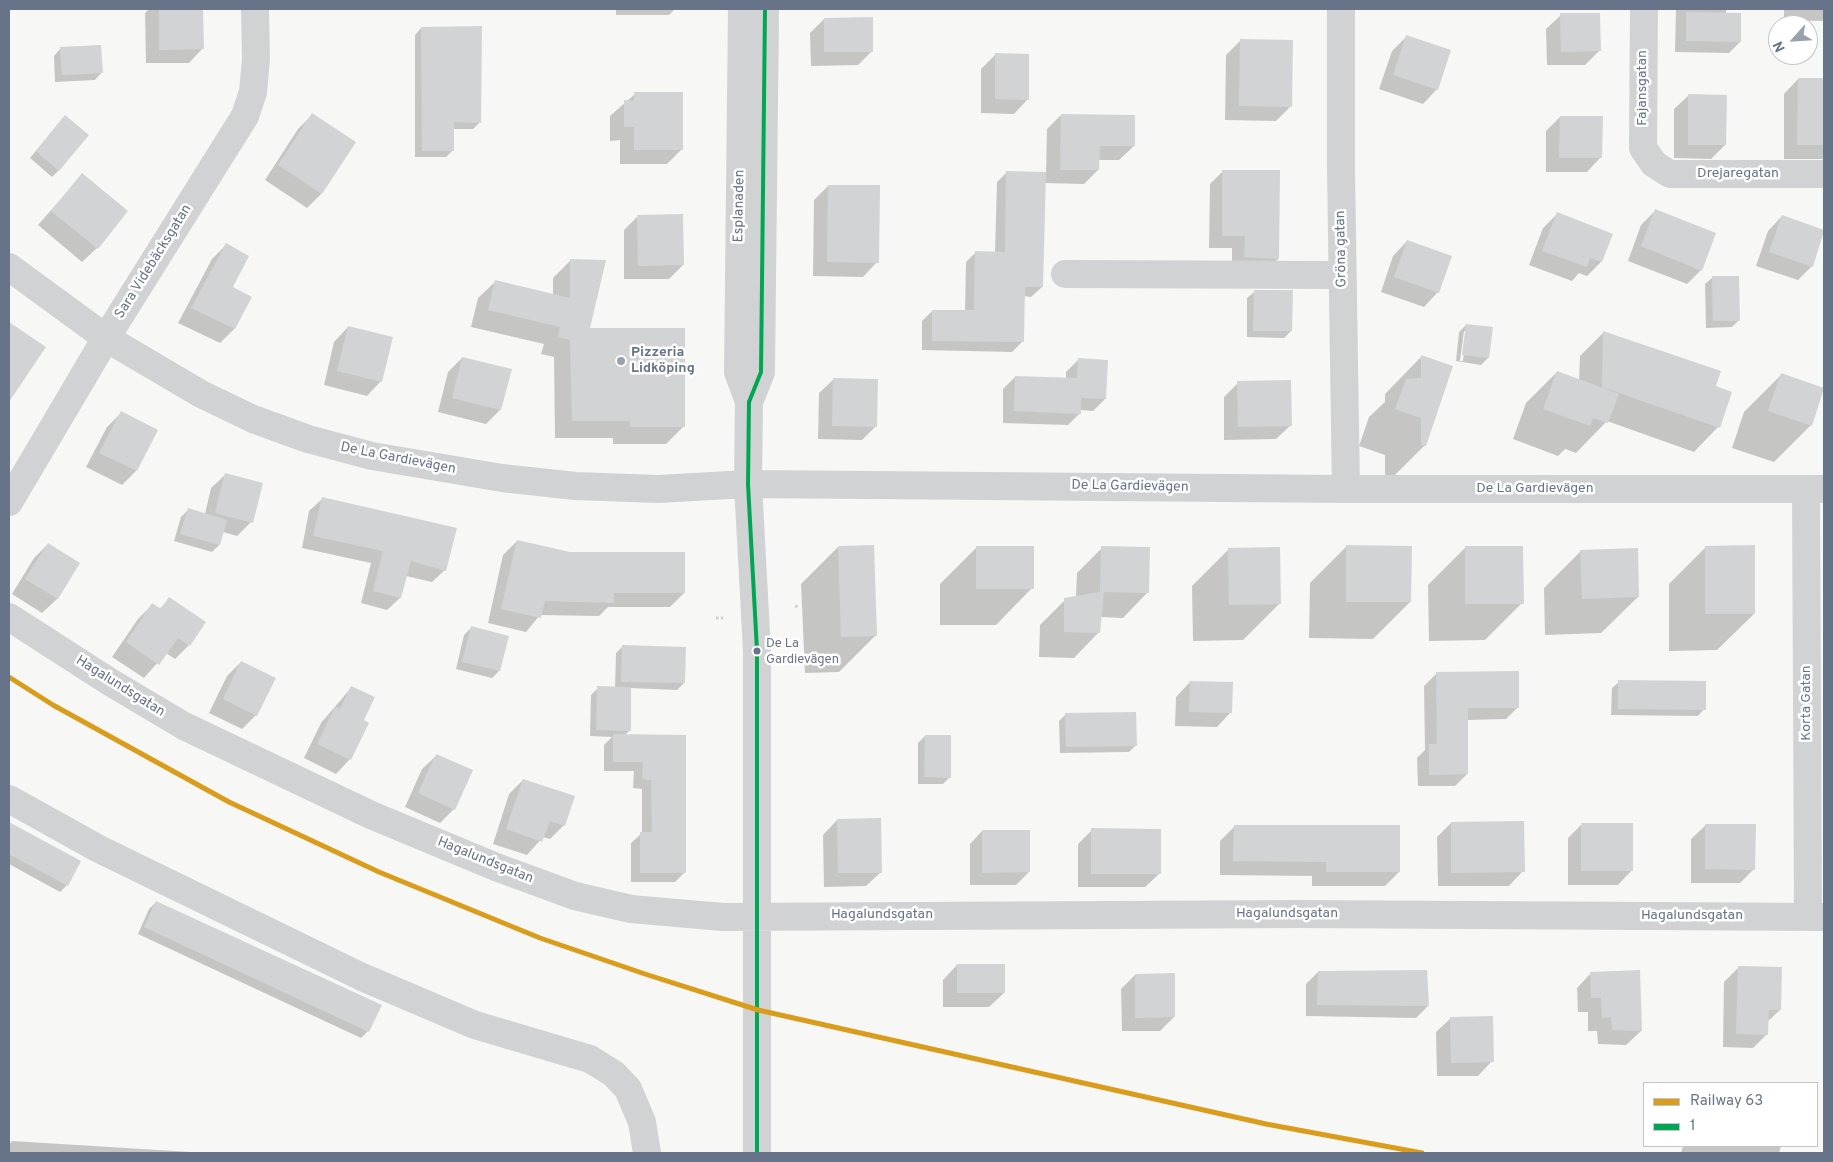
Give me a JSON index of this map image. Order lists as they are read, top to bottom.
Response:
{
  "streets": {
    "street": [
      "Fajansgatan",
      "Drejaregatan",
      "Esplanaden",
      "Gröna gatan",
      "Sara Videbäcksgatan",
      "De La Gardievägen",
      "Hagalundsgatan",
      "Korta Gatan"
    ]
  },
  "crossings": [
    ["Fajansgatan", "Drejaregatan"],
    ["Esplanaden", "De La Gardievägen"],
    ["Esplanaden", "Hagalundsgatan"],
    ["Gröna gatan", "De La Gardievägen"],
    ["Sara Videbäcksgatan", "De La Gardievägen"],
    ["De La Gardievägen", "Korta Gatan"],
    ["Hagalundsgatan", "Korta Gatan"]
  ],
  "places": ["Pizzeria Lidköping", "De La Gardievägen"],
  "lines": ["transit line 1", "rail line 63"],
  "legend": ["Railway 63", "1"],
  "north": "bottom left"
}
